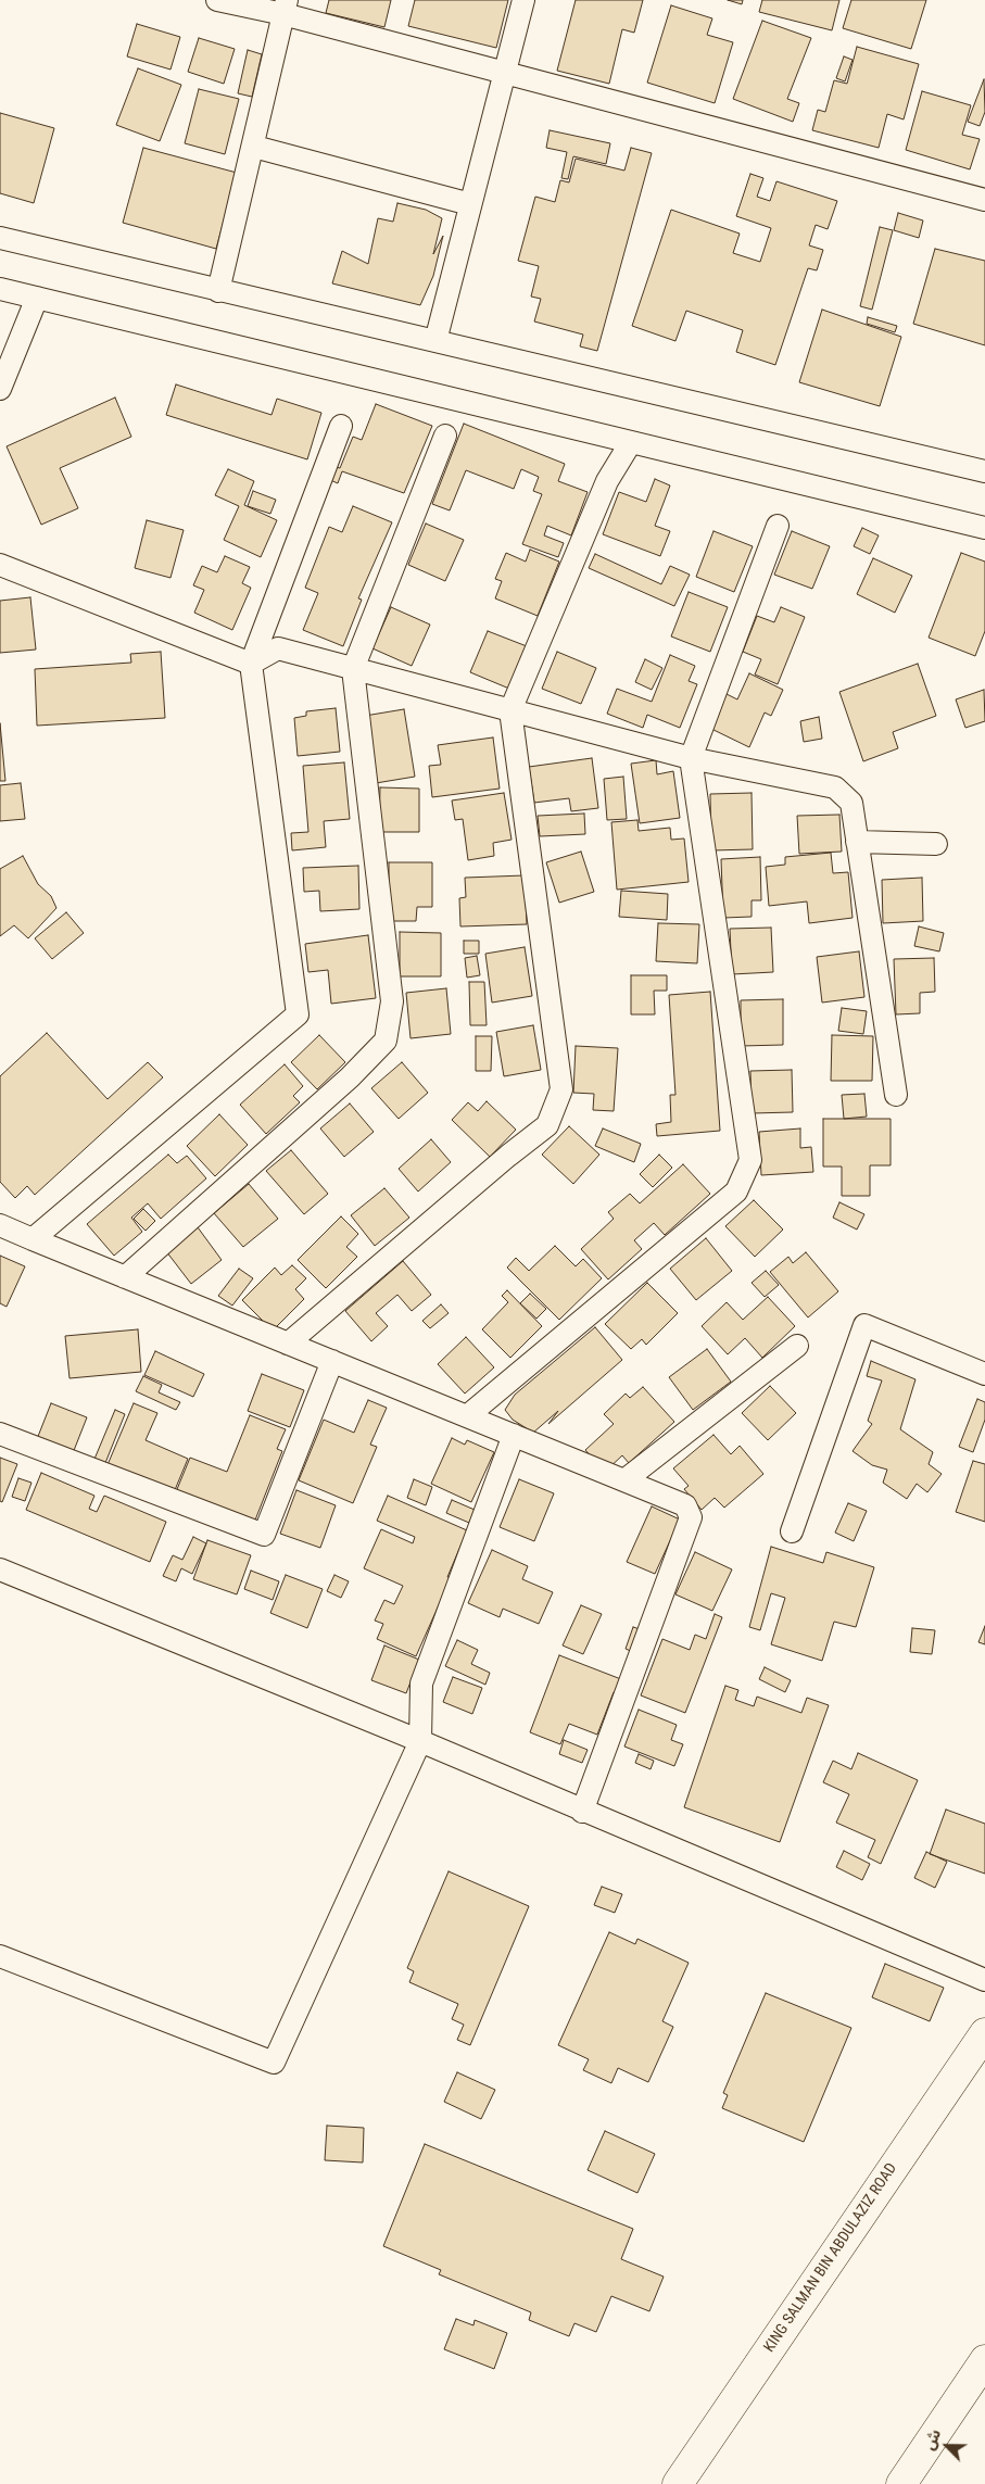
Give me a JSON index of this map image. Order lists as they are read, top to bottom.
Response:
{
  "streets": {
    "main road": ["KING SALMAN BIN ABDULAZIZ ROAD"]
  },
  "north": "top left"
}
